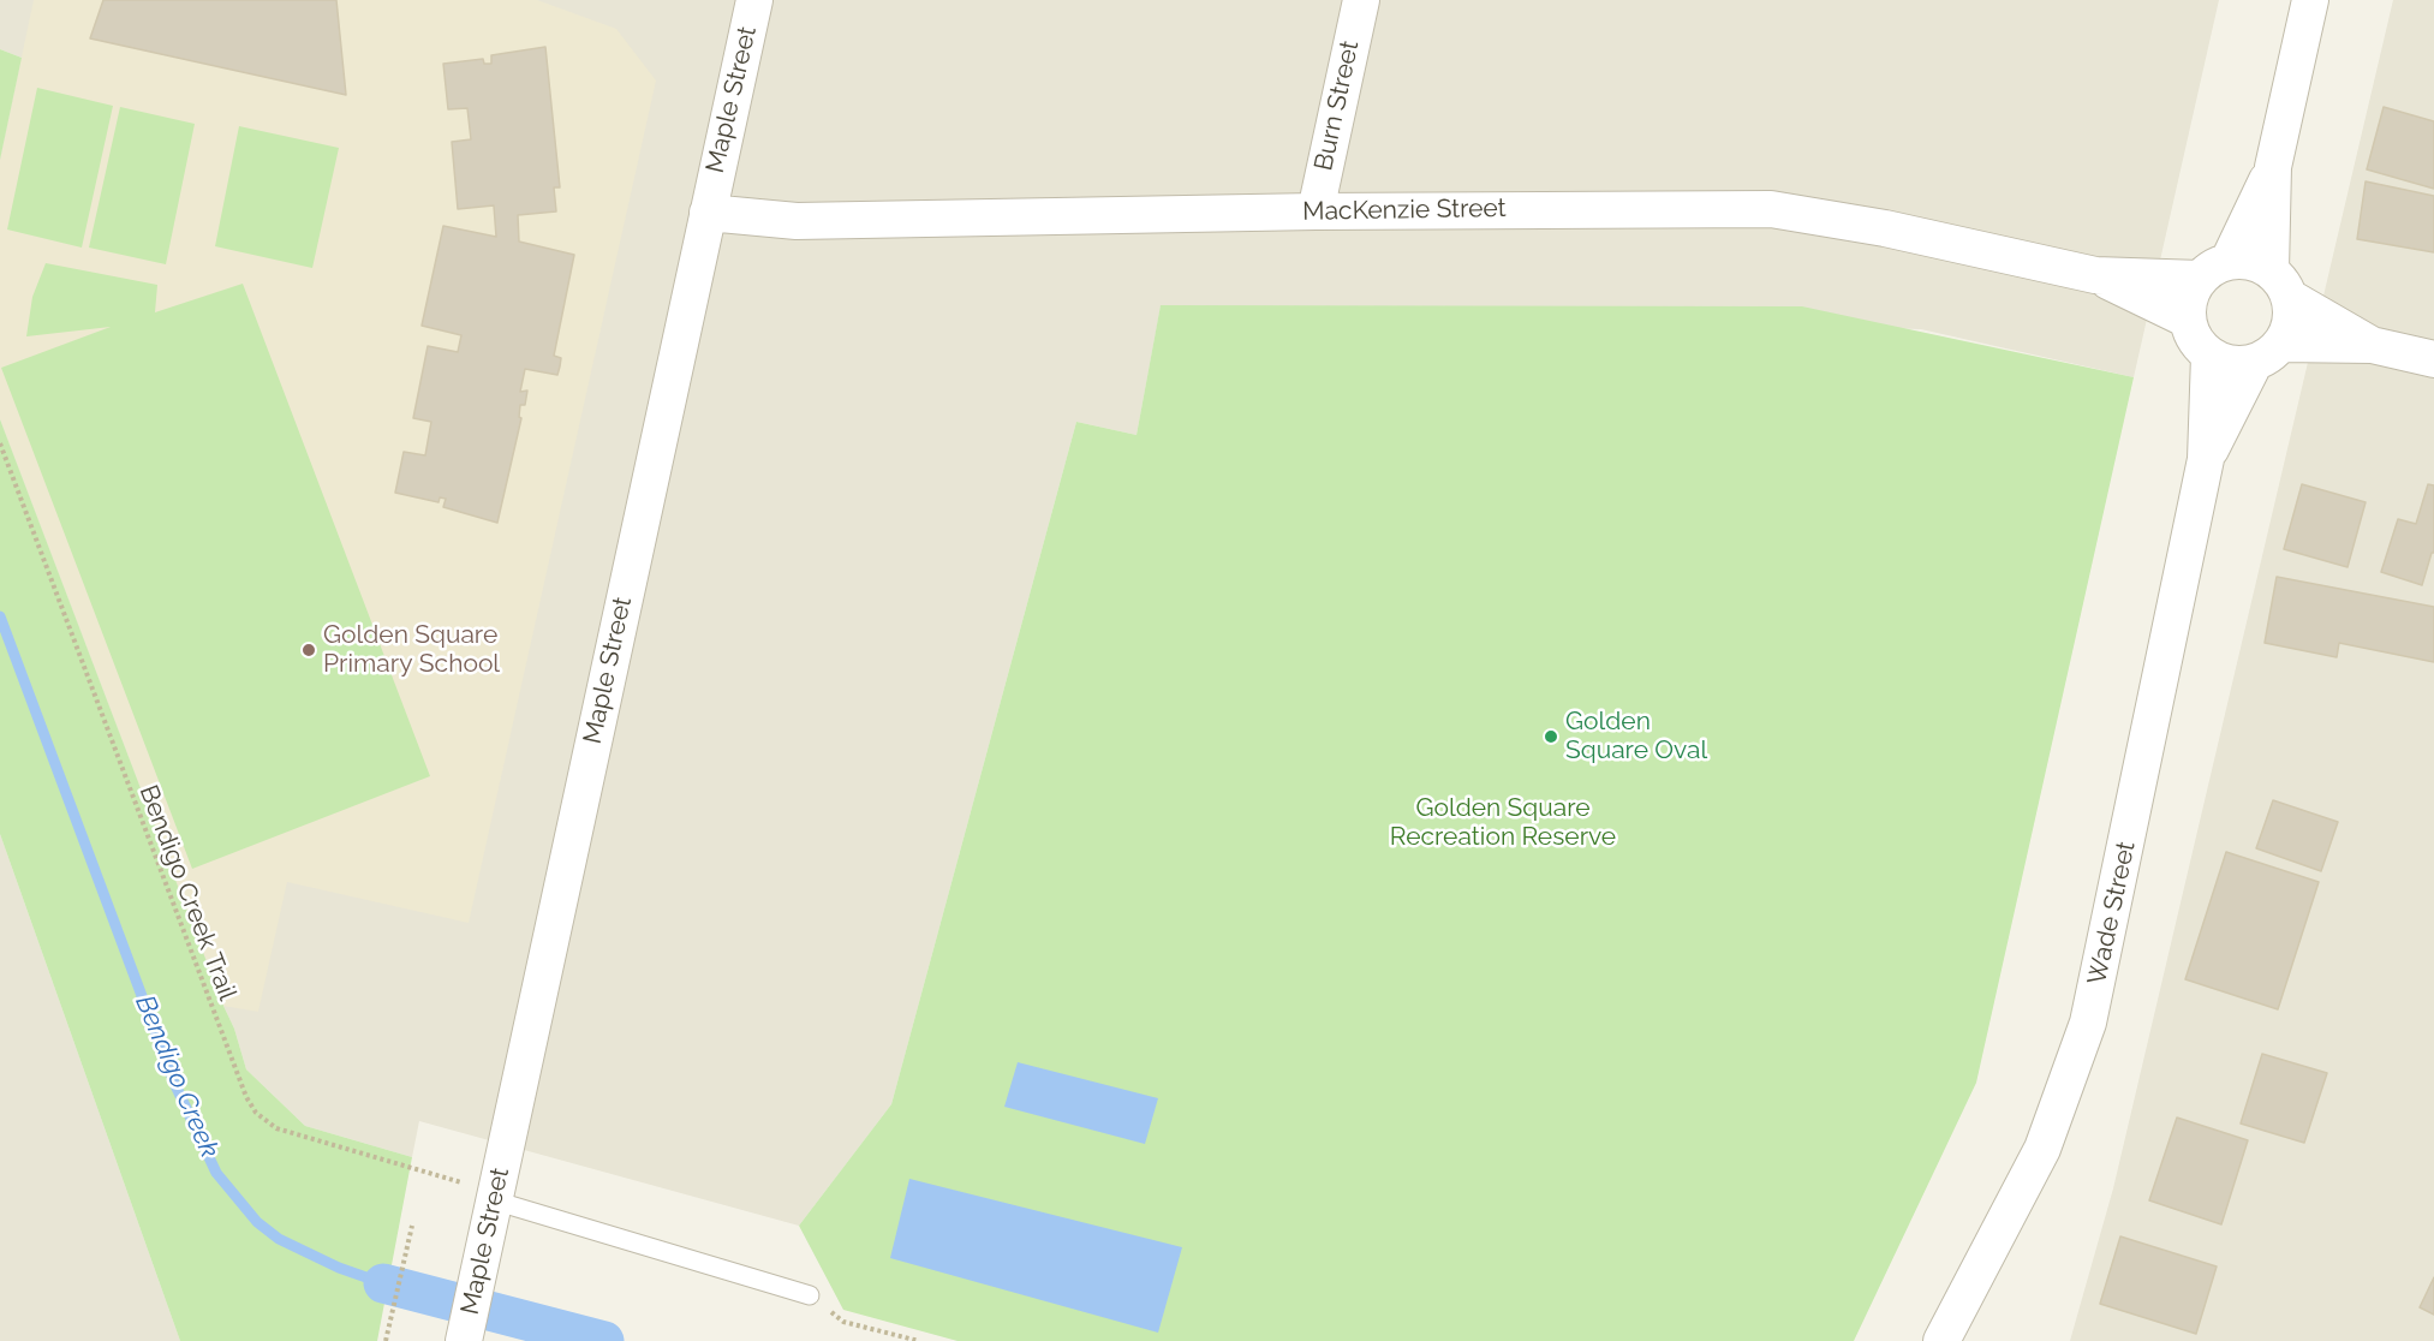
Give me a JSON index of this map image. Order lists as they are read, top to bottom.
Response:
{
  "streets": {
    "street": [
      "Maple Street",
      "Burn Street",
      "MacKenzie Street",
      "Wade Street"
    ],
    "path": ["Bendigo Creek Trail"]
  },
  "crossings": [
    ["Maple Street", "MacKenzie Street"],
    ["Maple Street", "Bendigo Creek Trail"],
    ["Burn Street", "MacKenzie Street"],
    ["MacKenzie Street", "Wade Street"]
  ],
  "water": ["Bendigo Creek"],
  "parks": ["Golden Square Recreation Reserve"],
  "places": ["Golden Square Primary School", "Golden Square Oval"]
}
